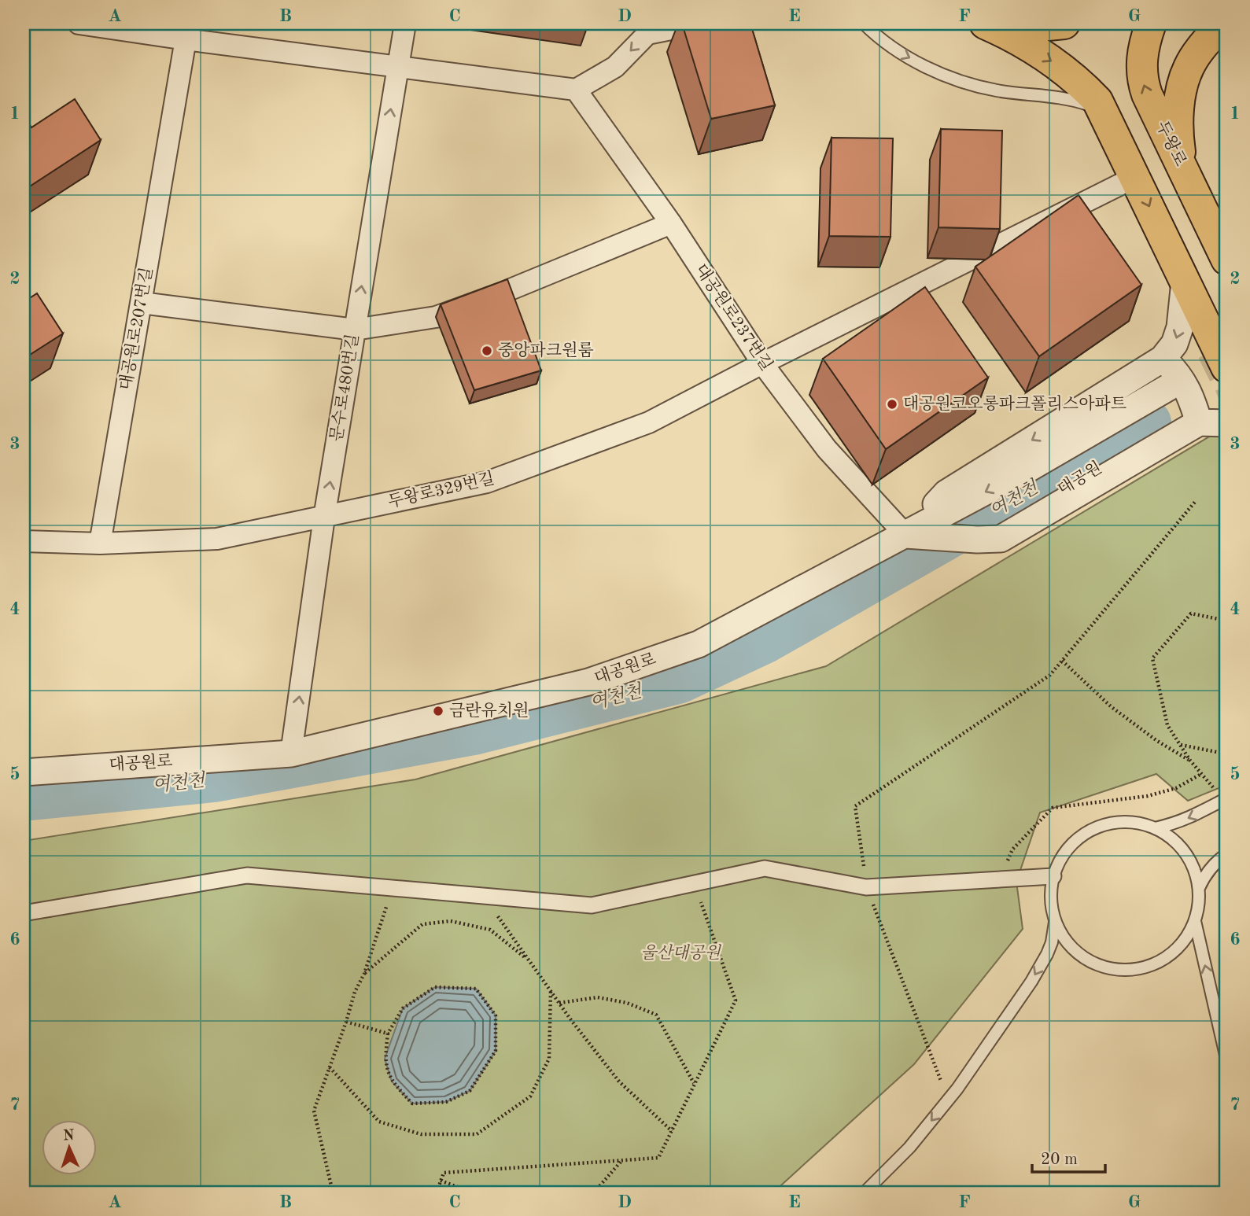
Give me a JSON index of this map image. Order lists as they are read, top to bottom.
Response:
{
  "streets": {
    "main road": ["두왕로"],
    "street": [
      "대공원로237번길",
      "대공원로207번길",
      "문수로480번길",
      "두왕로329번길",
      "대공원로"
    ]
  },
  "crossings": [
    ["대공원로237번길", "두왕로329번길"],
    ["대공원로237번길", "대공원로"],
    ["대공원로207번길", "두왕로329번길"],
    ["문수로480번길", "두왕로329번길"],
    ["문수로480번길", "대공원로"]
  ],
  "one_way": ["문수로480번길"],
  "water": ["여천천"],
  "parks": ["울산대공원"],
  "places": ["중앙파크원룸", "대공원코오롱파크폴리스아파트", "금란유치원"],
  "scale_bar": "20 m",
  "north": "top",
  "grid": {
    "columns": [
      "A",
      "B",
      "C",
      "D",
      "E",
      "F",
      "G"
    ],
    "rows": [
      "1",
      "2",
      "3",
      "4",
      "5",
      "6",
      "7"
    ]
  }
}
